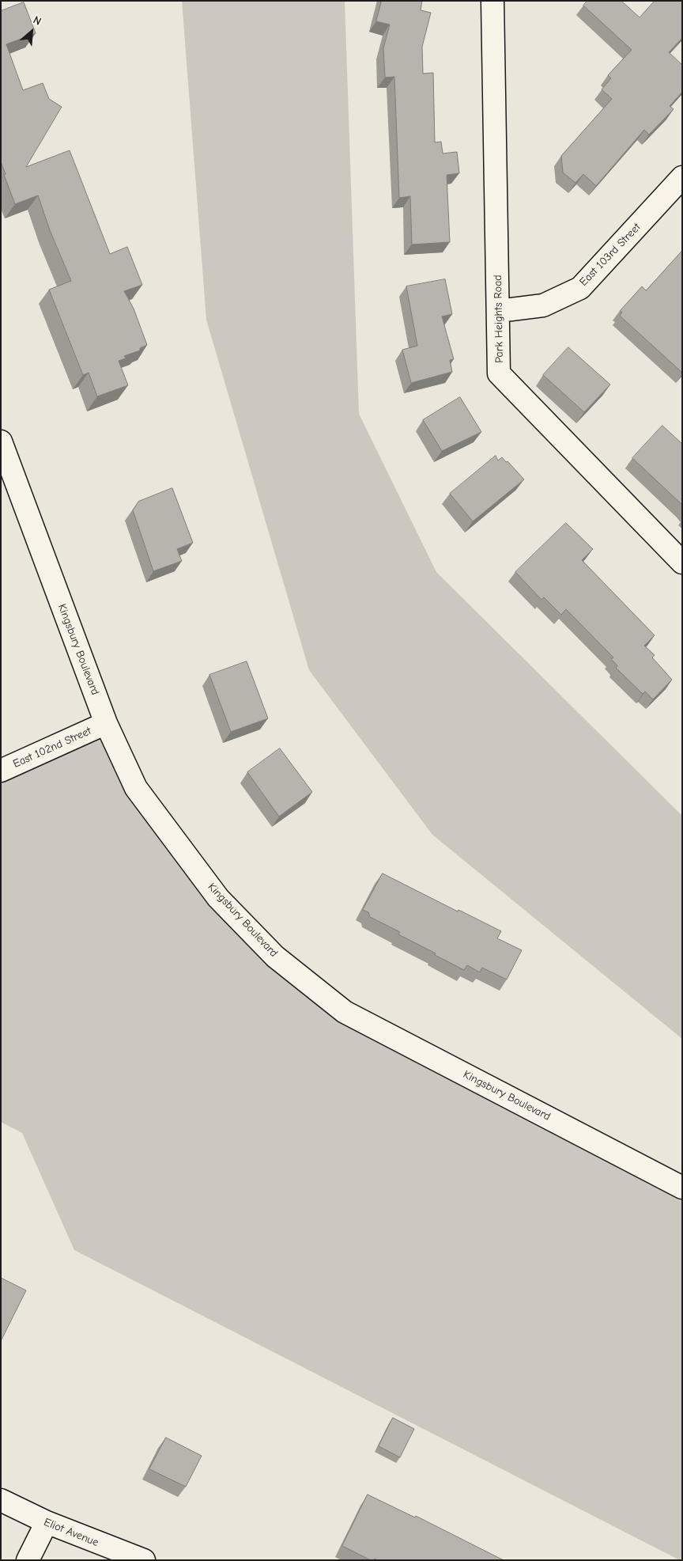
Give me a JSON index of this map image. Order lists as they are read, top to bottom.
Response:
{
  "streets": {
    "street": [
      "East 103rd Street",
      "Park Heights Road",
      "Kingsbury Boulevard",
      "East 102nd Street",
      "Eliot Avenue"
    ]
  },
  "crossings": [
    ["East 103rd Street", "Park Heights Road"],
    ["Kingsbury Boulevard", "East 102nd Street"]
  ],
  "north": "top right"
}
